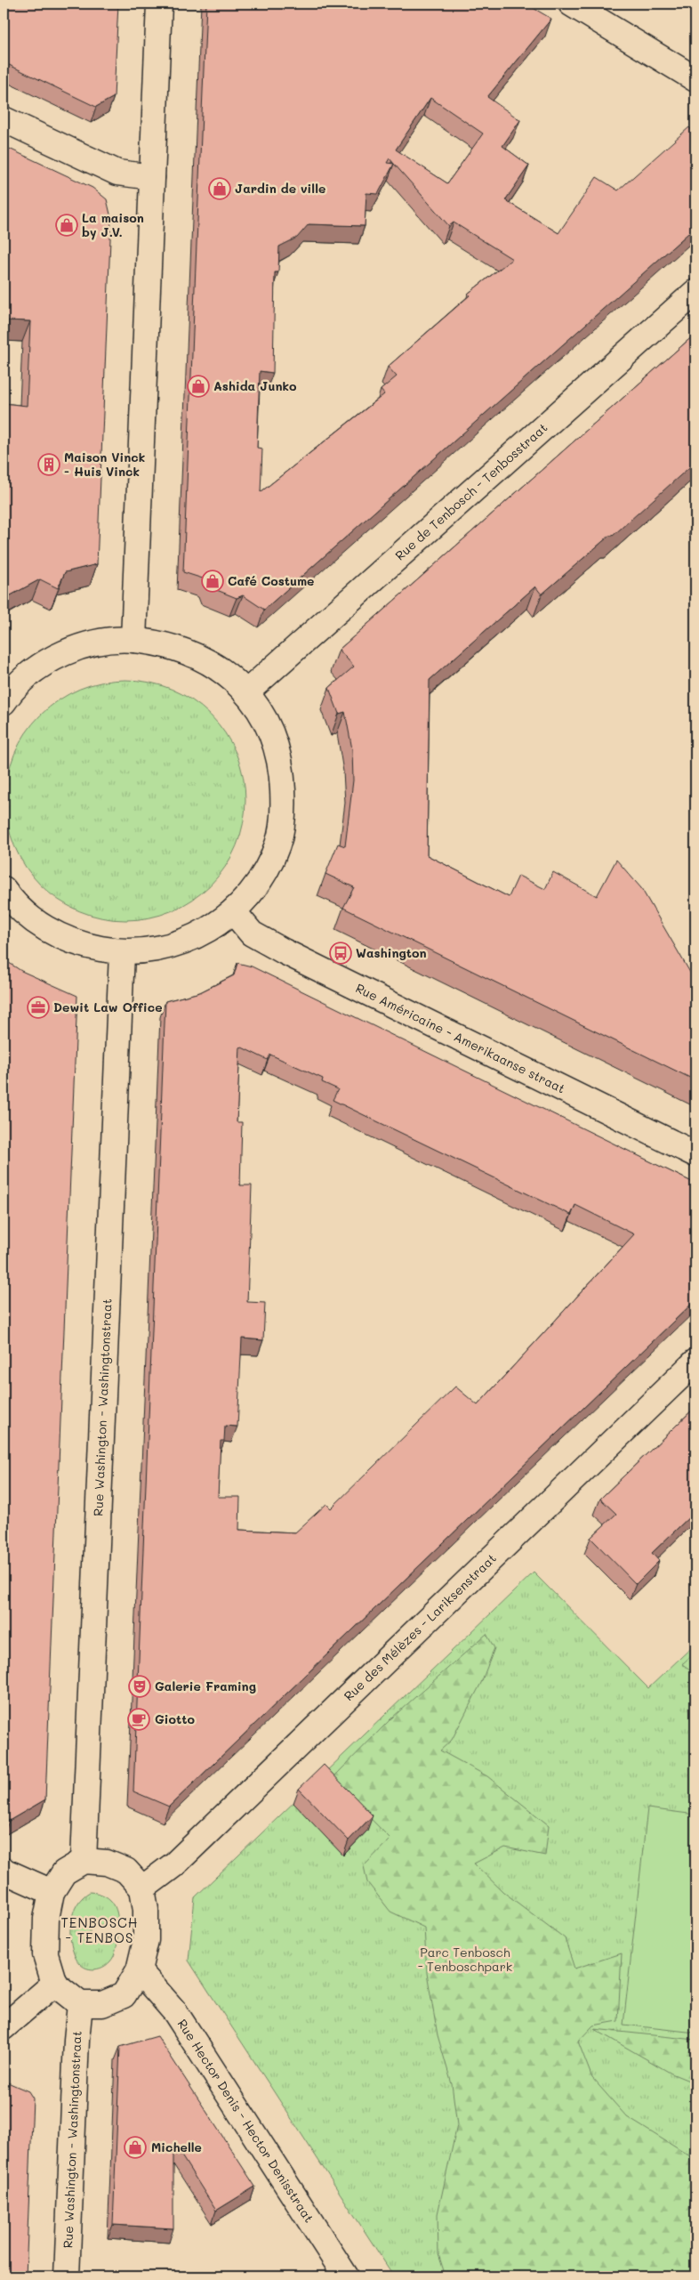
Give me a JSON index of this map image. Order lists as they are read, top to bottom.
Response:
{
  "streets": {
    "street": [
      "Rue de Tenbosch - Tenbosstraat",
      "Rue Américaine - Amerikaanse straat",
      "Rue Washington - Washingtonstraat",
      "Rue des Mélèzes - Lariksenstraat",
      "Rue Hector Denis - Hector Denisstraat"
    ]
  },
  "crossings": [
    ["Rue Washington - Washingtonstraat", "Rue des Mélèzes - Lariksenstraat"],
    ["Rue Washington - Washingtonstraat", "Rue Hector Denis - Hector Denisstraat"],
    ["Rue des Mélèzes - Lariksenstraat", "Rue Hector Denis - Hector Denisstraat"]
  ],
  "districts": ["TENBOSCH - TENBOS"],
  "parks": ["Parc Tenbosch - Tenboschpark"],
  "places": {
    "shop": [
      "Jardin de ville",
      "La maison by J.V.",
      "Ashida Junko",
      "Café Costume",
      "Michelle"
    ],
    "building": ["Maison Vinck - Huis Vinck"],
    "bus stop": ["Washington"],
    "office": ["Dewit Law Office"],
    "theatre": ["Galerie Framing"],
    "cafe": ["Giotto"]
  }
}
